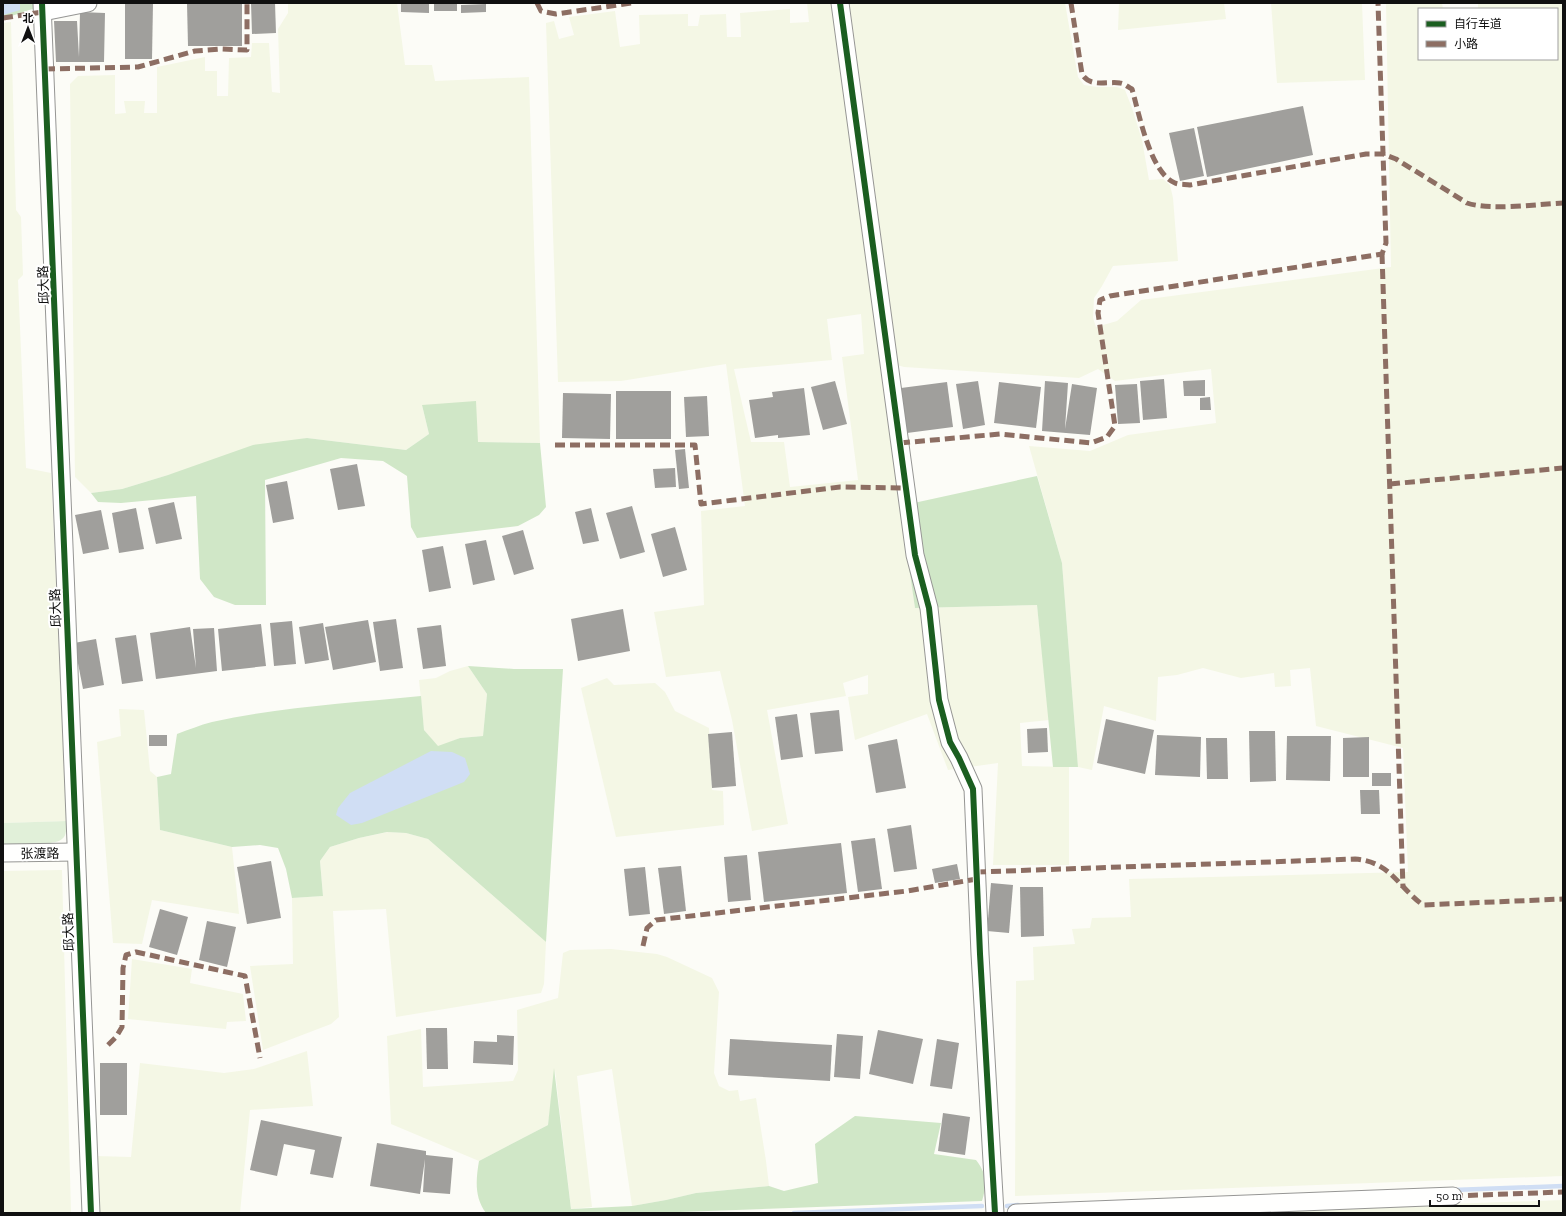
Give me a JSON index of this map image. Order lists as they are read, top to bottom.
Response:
{
  "streets": {
    "street": ["邱大路", "张渡路"]
  },
  "crossings": [
    ["邱大路", "张渡路"]
  ],
  "legend": ["自行车道", "小路"],
  "scale_bar": "50 m",
  "north": "top"
}
